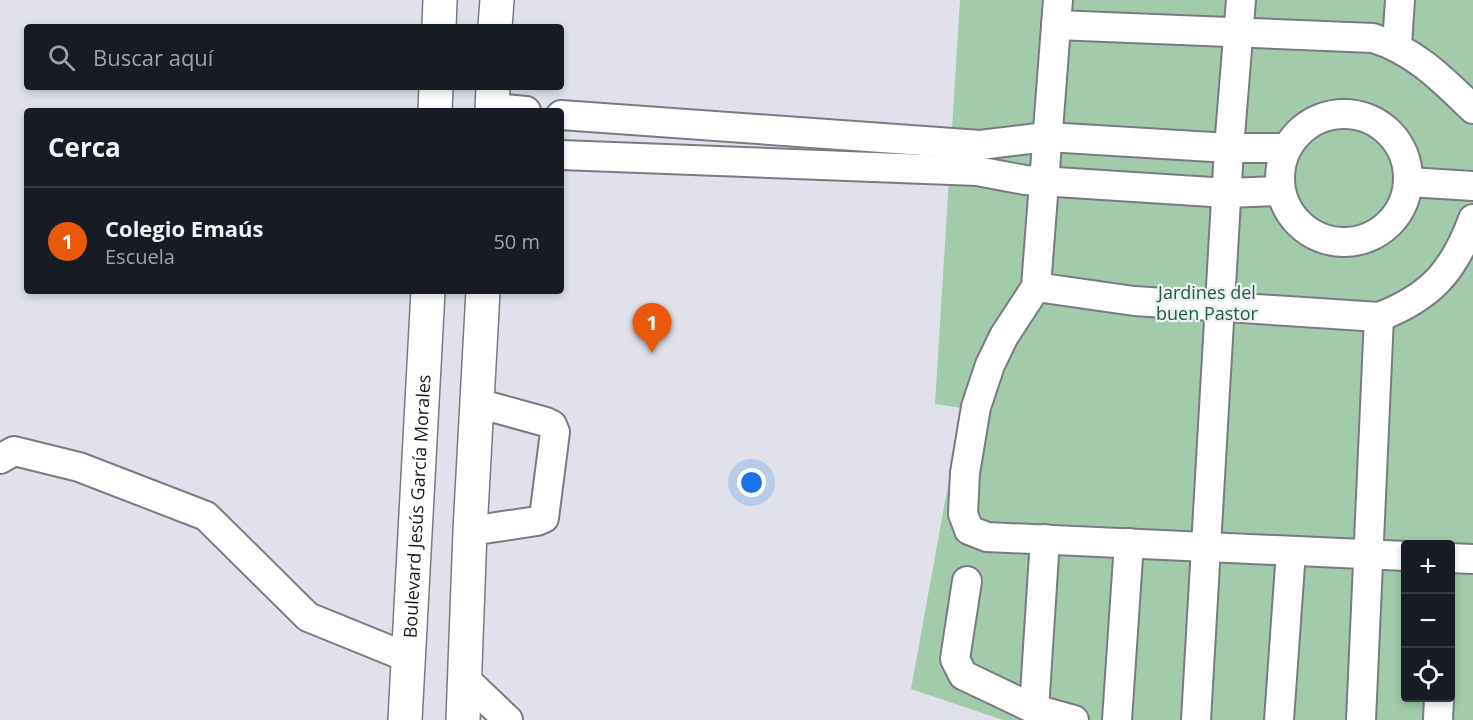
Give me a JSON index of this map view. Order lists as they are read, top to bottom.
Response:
{
  "streets": {
    "main road": ["Boulevard Jesús García Morales"]
  },
  "parks": ["Jardines del buen Pastor"],
  "page": {
    "search": "Buscar aquí",
    "heading": "Cerca",
    "list": [
      {
        "mark": "1",
        "name": "Colegio Emaús",
        "note": "Escuela",
        "value": "50 m"
      }
    ],
    "pins": "1",
    "map_buttons": ["+", "−"]
  }
}
